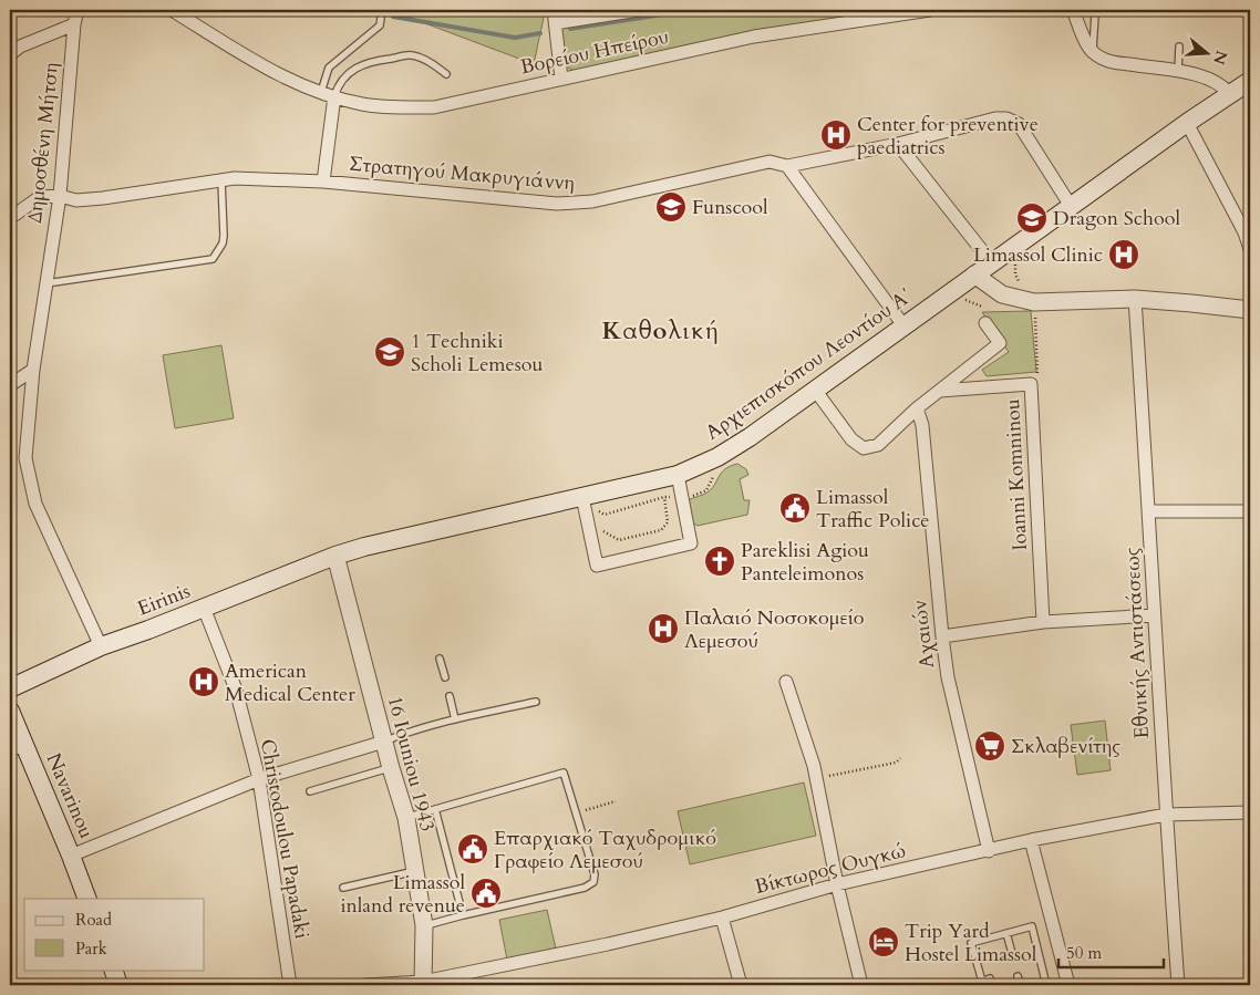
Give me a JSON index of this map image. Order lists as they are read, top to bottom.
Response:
{
  "streets": {
    "main road": ["Αρχιεπισκόπου Λεοντίου Α΄", "Eirinis", "Navarinou"],
    "street": [
      "Βορείου Ηπείρου",
      "Δημοσθένη Μήτση",
      "Στρατηγού Μακρυγιάννη",
      "Ioanni Komninou",
      "Αχαιών",
      "Εθνικής Αντιστάσεως",
      "16 Iouniou 1943",
      "Christodoulou Papadaki",
      "Βίκτωρος Ουγκώ"
    ]
  },
  "crossings": [
    ["Δημοσθένη Μήτση", "Στρατηγού Μακρυγιάννη"],
    ["Δημοσθένη Μήτση", "Eirinis"],
    ["Στρατηγού Μακρυγιάννη", "Αρχιεπισκόπου Λεοντίου Α΄"],
    ["Αρχιεπισκόπου Λεοντίου Α΄", "Eirinis"],
    ["Αρχιεπισκόπου Λεοντίου Α΄", "16 Iouniou 1943"],
    ["Eirinis", "16 Iouniou 1943"],
    ["Eirinis", "Christodoulou Papadaki"],
    ["Αχαιών", "Βίκτωρος Ουγκώ"],
    ["Εθνικής Αντιστάσεως", "Βίκτωρος Ουγκώ"],
    ["16 Iouniou 1943", "Βίκτωρος Ουγκώ"]
  ],
  "districts": ["Καθολική"],
  "places": {
    "hospital": [
      "Center for preventive paediatrics",
      "Limassol Clinic",
      "Παλαιό Νοσοκομείο Λεμεσού",
      "American Medical Center"
    ],
    "school or university": ["Funscool", "Dragon School", "1 Techniki Scholi Lemesou"],
    "public building": ["Limassol Traffic Police", "Επαρχιακό Ταχυδρομικό Γραφείο Λεμεσού", "Limassol inland revenue"],
    "church": ["Pareklisi Agiou Panteleimonos"],
    "supermarket": ["Σκλαβενίτης"],
    "hotel": ["Trip Yard Hostel Limassol"]
  },
  "legend": ["Road", "Park"],
  "scale_bar": "50 m",
  "north": "right"
}
